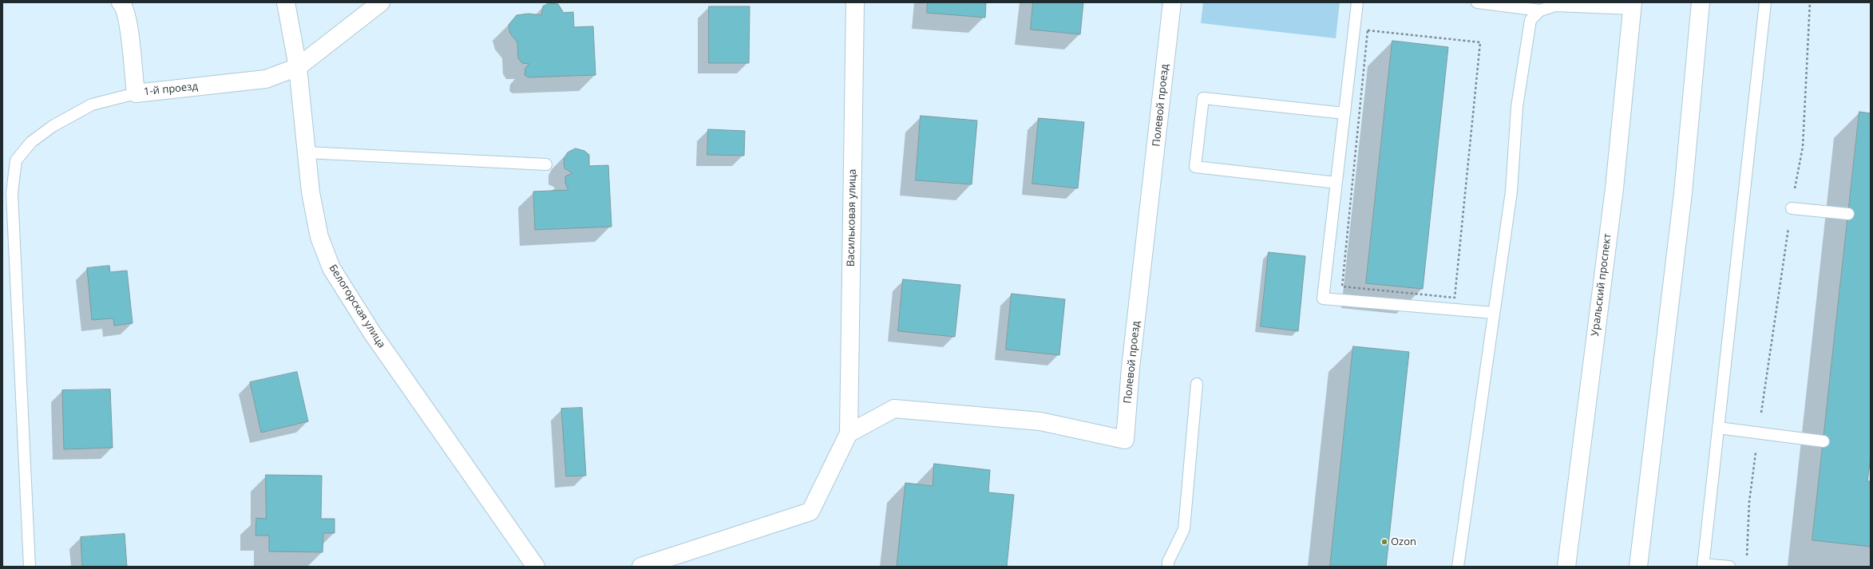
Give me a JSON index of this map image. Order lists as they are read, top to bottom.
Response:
{
  "streets": {
    "street": [
      "1-й проезд",
      "Полевой проезд",
      "Васильковая улица",
      "Уральский проспект",
      "Белогорская улица"
    ]
  },
  "crossings": [
    ["1-й проезд", "Белогорская улица"],
    ["Полевой проезд", "Васильковая улица"]
  ],
  "places": ["Ozon"]
}
